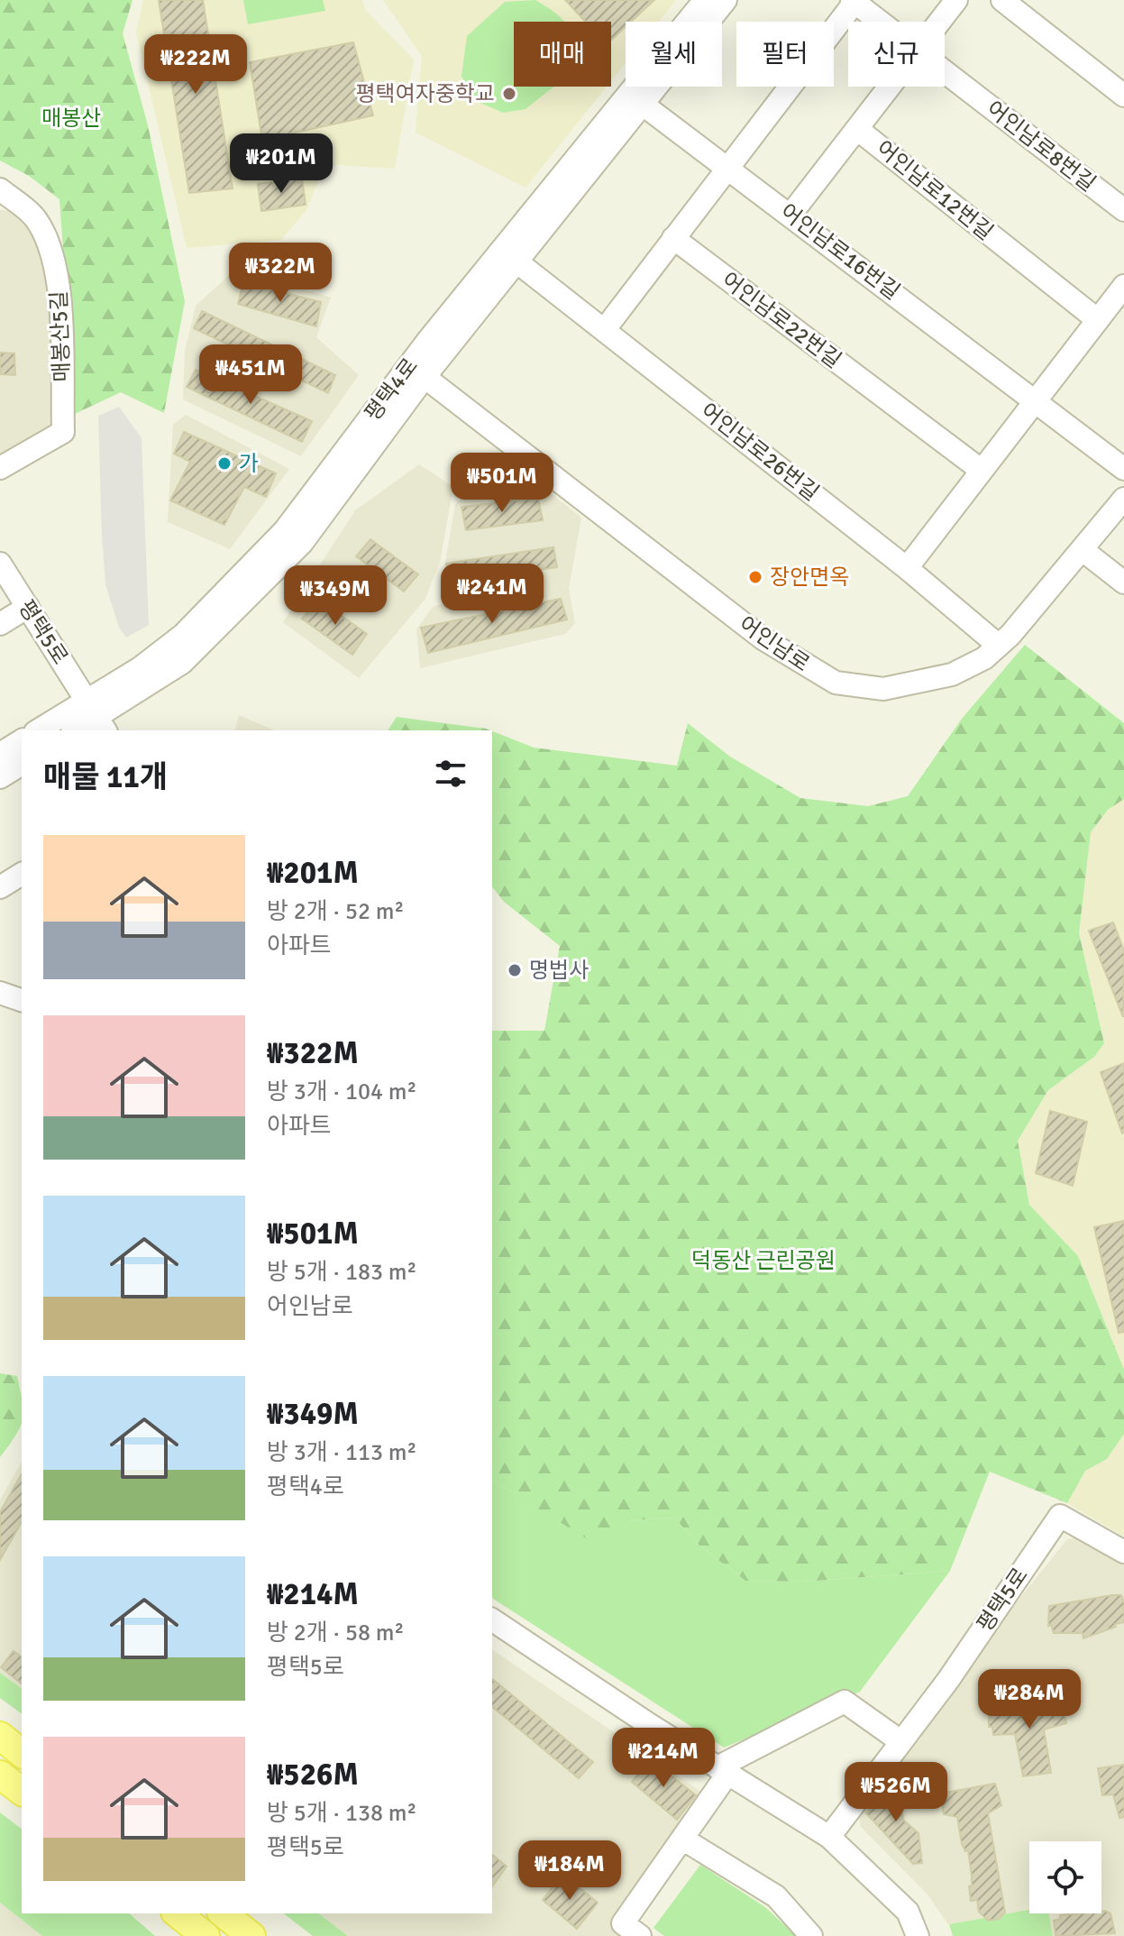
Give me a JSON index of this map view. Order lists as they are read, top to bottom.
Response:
{
  "streets": {
    "street": [
      "어인남로8번길",
      "어인남로12번길",
      "어인남로16번길",
      "어인남로22번길",
      "매봉산5길",
      "평택4로",
      "어인남로26번길",
      "평택5로",
      "어인남로"
    ]
  },
  "crossings": [
    ["어인남로8번길", "어인남로16번길"],
    ["어인남로8번길", "어인남로22번길"],
    ["어인남로12번길", "어인남로16번길"],
    ["어인남로16번길", "평택4로"],
    ["평택4로", "어인남로26번길"],
    ["평택4로", "평택5로"],
    ["평택4로", "어인남로"],
    ["어인남로26번길", "어인남로"]
  ],
  "parks": ["매봉산", "덕동산 근린공원"],
  "places": [
    "평택여자중학교",
    "가",
    "장안면옥",
    "명법사"
  ],
  "page": {
    "chip": [
      "매매",
      "월세",
      "필터",
      "신규"
    ],
    "price": [
      "₩222M",
      "₩201M",
      "₩322M",
      "₩451M",
      "₩501M",
      "₩241M",
      "₩349M",
      "₩284M",
      "₩214M",
      "₩526M",
      "₩184M"
    ],
    "heading": "매물 11개",
    "list": [
      {
        "name": "₩201M",
        "note": "방 2개 · 52 m² · 아파트"
      },
      {
        "name": "₩322M",
        "note": "방 3개 · 104 m² · 아파트"
      },
      {
        "name": "₩501M",
        "note": "방 5개 · 183 m² · 어인남로"
      },
      {
        "name": "₩349M",
        "note": "방 3개 · 113 m² · 평택4로"
      },
      {
        "name": "₩214M",
        "note": "방 2개 · 58 m² · 평택5로"
      },
      {
        "name": "₩526M",
        "note": "방 5개 · 138 m² · 평택5로"
      }
    ]
  }
}
